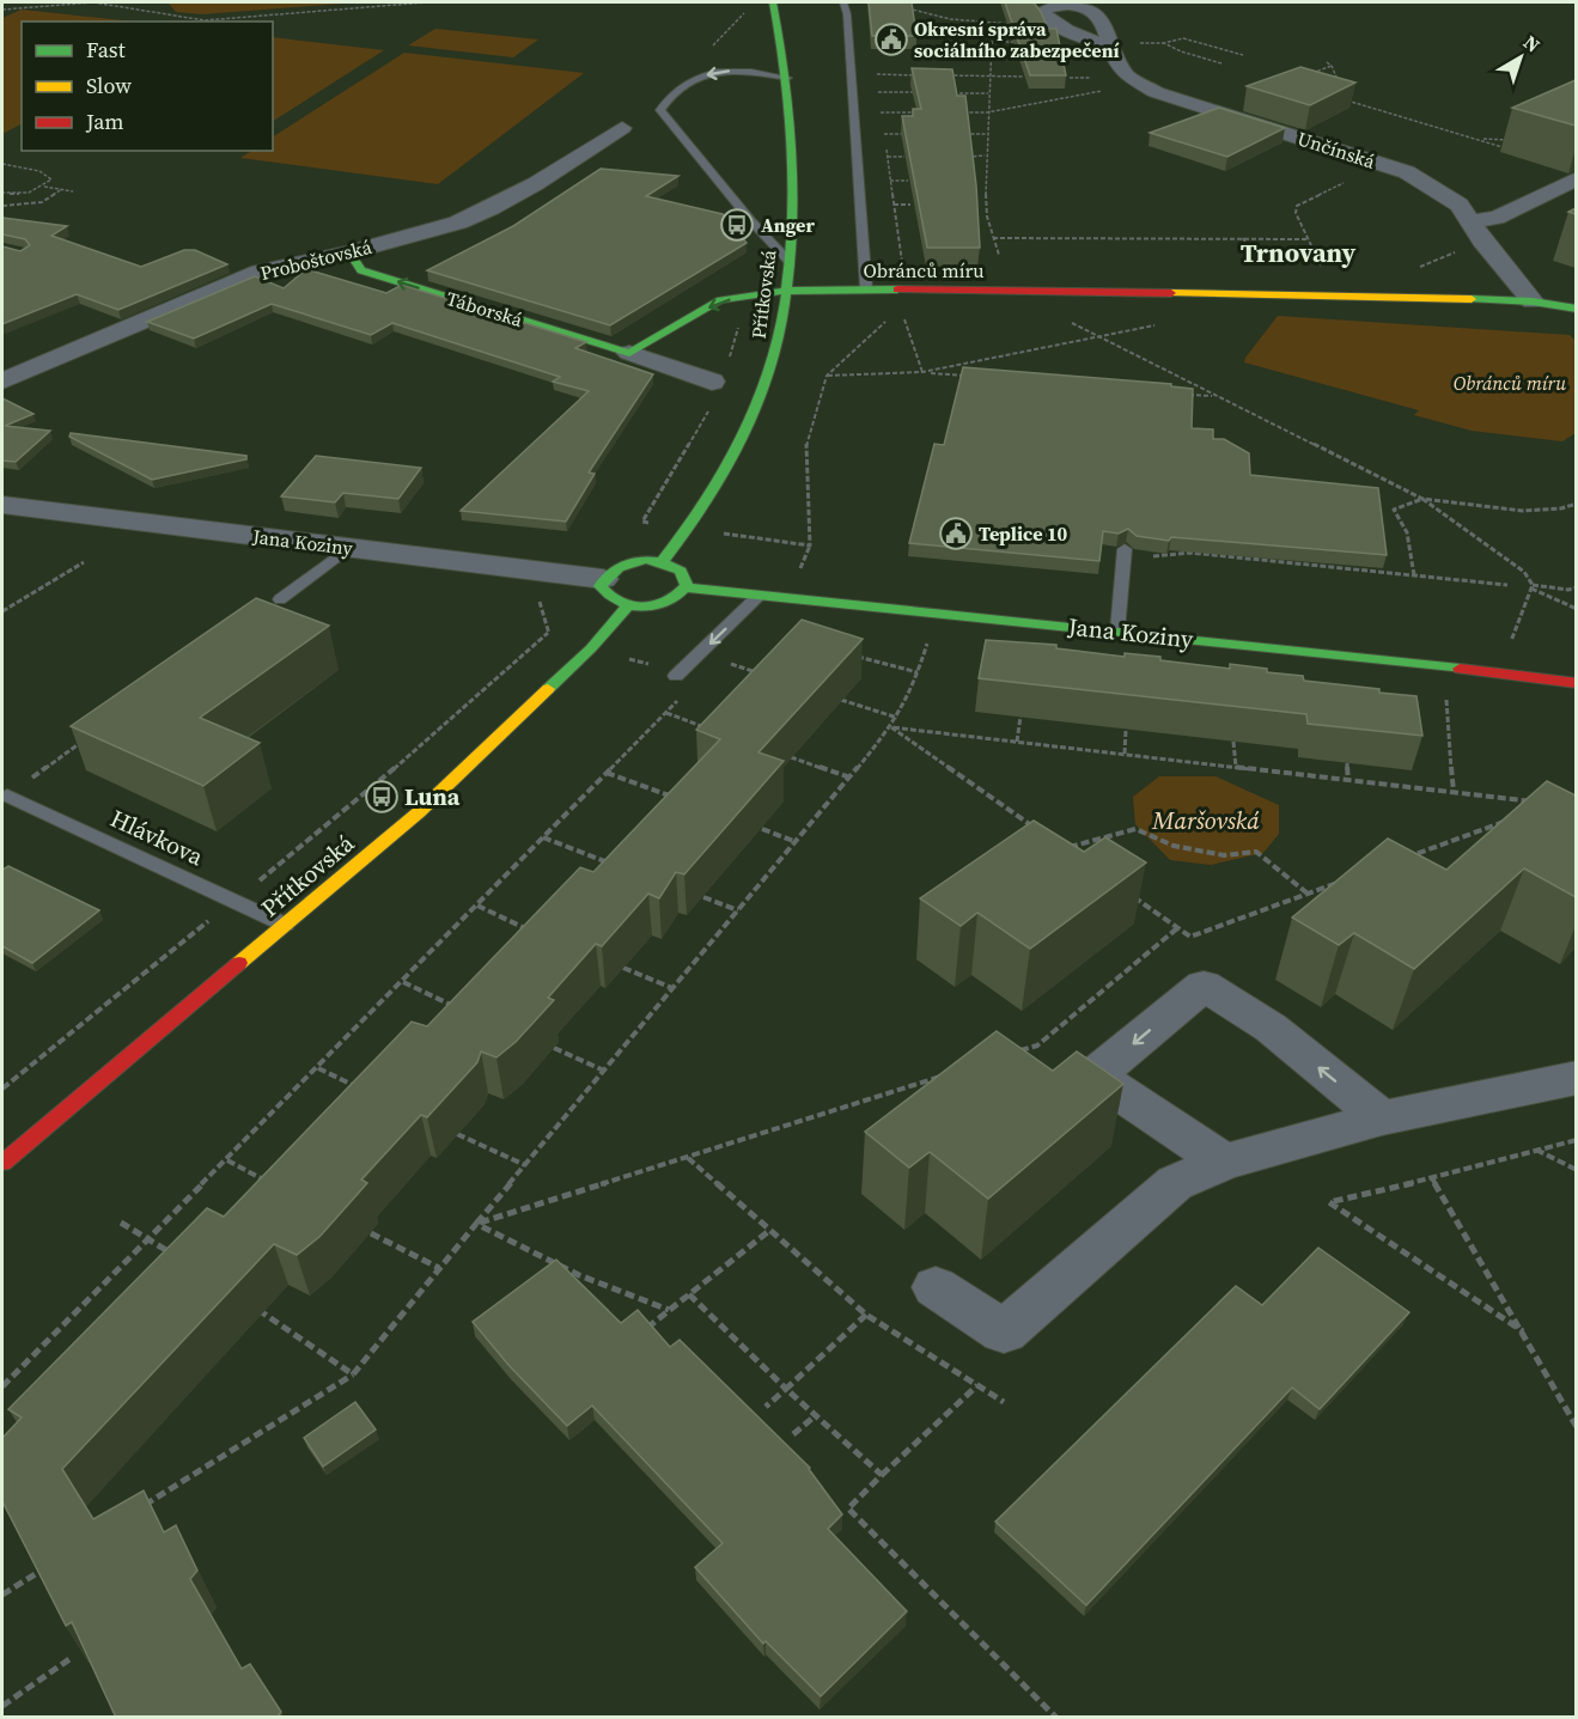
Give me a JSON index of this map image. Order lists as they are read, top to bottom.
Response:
{
  "streets": {
    "street": [
      "Unčínská",
      "Proboštovská",
      "Obránců míru",
      "Přítkovská",
      "Táborská",
      "Jana Koziny"
    ],
    "lane": ["Hlávkova"]
  },
  "crossings": [
    ["Unčínská", "Obránců míru"],
    ["Proboštovská", "Táborská"],
    ["Obránců míru", "Přítkovská"],
    ["Přítkovská", "Hlávkova"]
  ],
  "one_way": ["Táborská"],
  "districts": ["Trnovany"],
  "parks": ["Obránců míru", "Maršovská"],
  "places": {
    "public building": ["Okresní správa sociálního zabezpečení", "Teplice 10"],
    "bus stop": ["Anger", "Luna"]
  },
  "legend": ["Fast", "Slow", "Jam"],
  "north": "top right"
}
